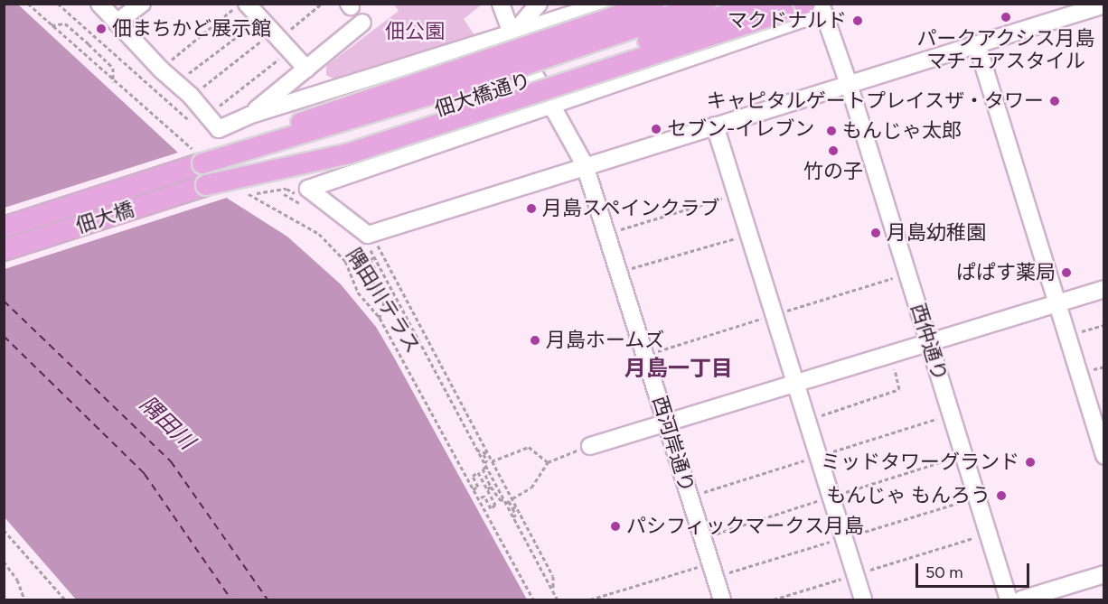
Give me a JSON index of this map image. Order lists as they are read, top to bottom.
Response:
{
  "streets": {
    "main road": ["佃大橋通り", "佃大橋"],
    "street": ["西仲通り", "西河岸通り"],
    "path": ["隅田川テラス"]
  },
  "crossings": [
    ["佃大橋通り", "佃大橋"]
  ],
  "districts": ["月島一丁目"],
  "water": ["隅田川"],
  "parks": ["佃公園"],
  "places": [
    "パークアクシス月島 マチュアスタイル",
    "マクドナルド",
    "佃まちかど展示館",
    "キャピタルゲートプレイスザ・タワー",
    "セブン-イレブン",
    "もんじゃ太郎",
    "竹の子",
    "月島スペインクラブ",
    "月島幼稚園",
    "ぱぱす薬局",
    "月島ホームズ",
    "ミッドタワーグランド",
    "もんじゃ もんろう",
    "パシフィックマークス月島"
  ],
  "scale_bar": "50 m"
}
